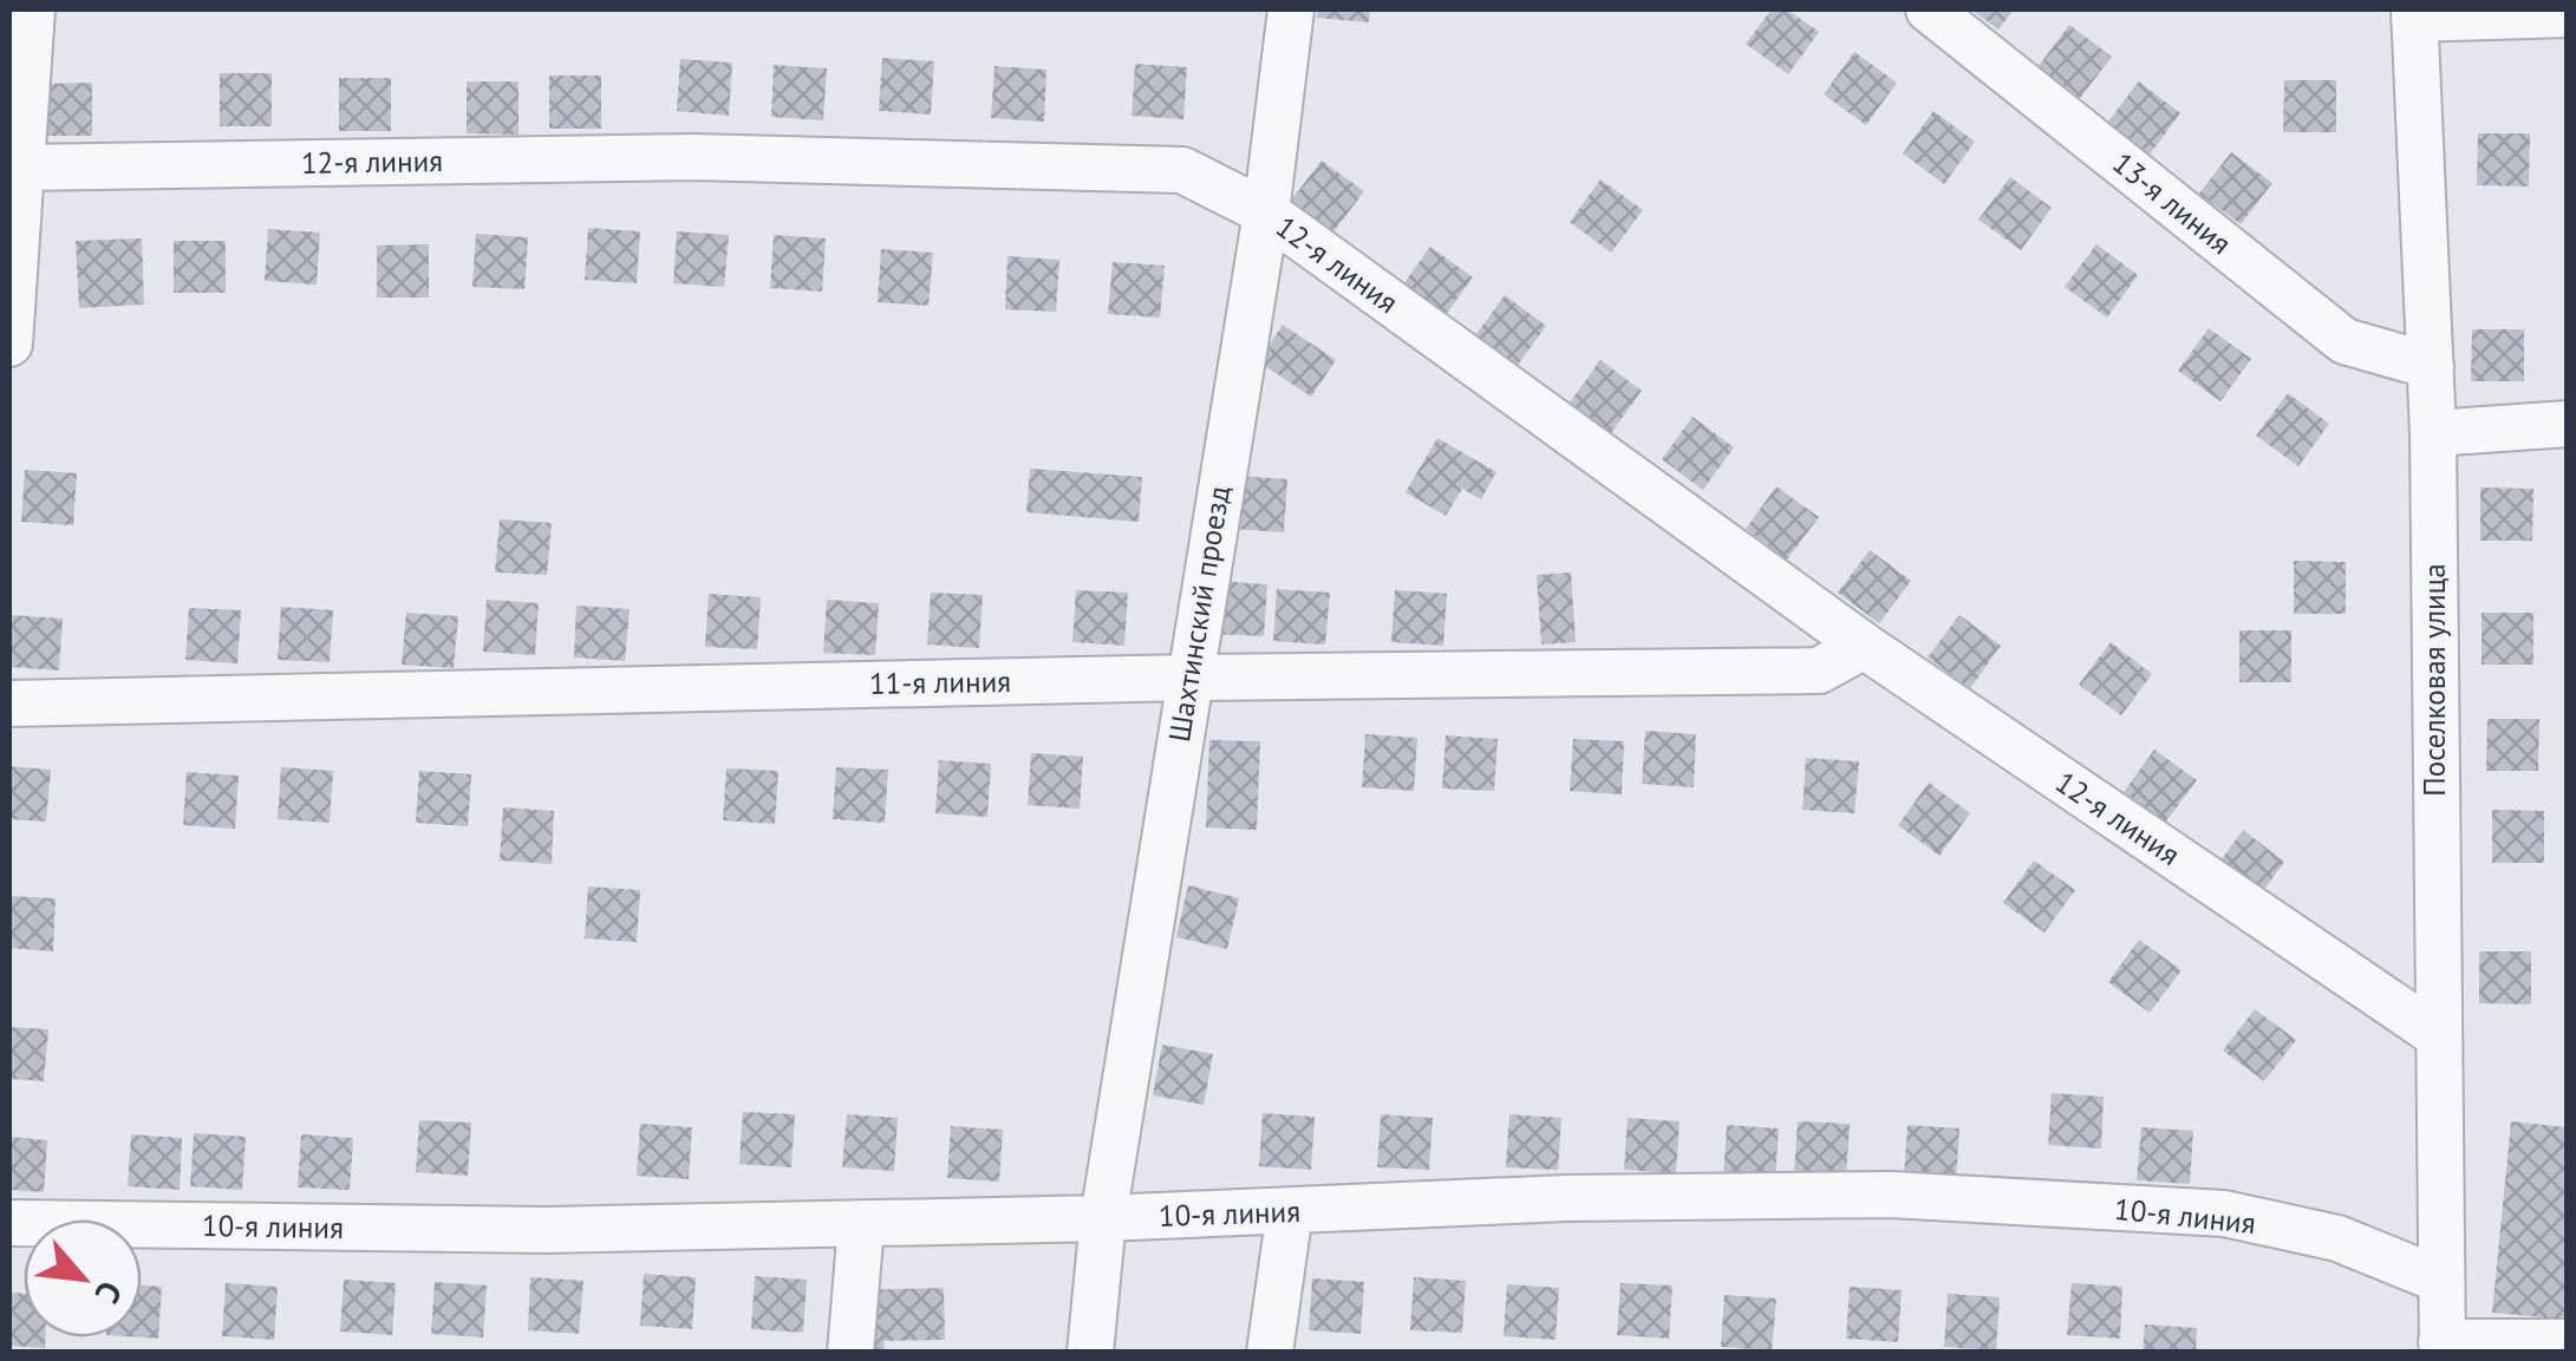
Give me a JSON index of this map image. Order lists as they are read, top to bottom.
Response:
{
  "streets": {
    "street": [
      "12-я линия",
      "13-я линия",
      "Шахтинский проезд",
      "Поселковая улица",
      "11-я линия",
      "10-я линия"
    ]
  },
  "crossings": [
    ["12-я линия", "Шахтинский проезд"],
    ["12-я линия", "Поселковая улица"],
    ["12-я линия", "11-я линия"],
    ["13-я линия", "Поселковая улица"],
    ["Шахтинский проезд", "11-я линия"],
    ["Шахтинский проезд", "10-я линия"],
    ["Поселковая улица", "10-я линия"]
  ],
  "north": "bottom right"
}
